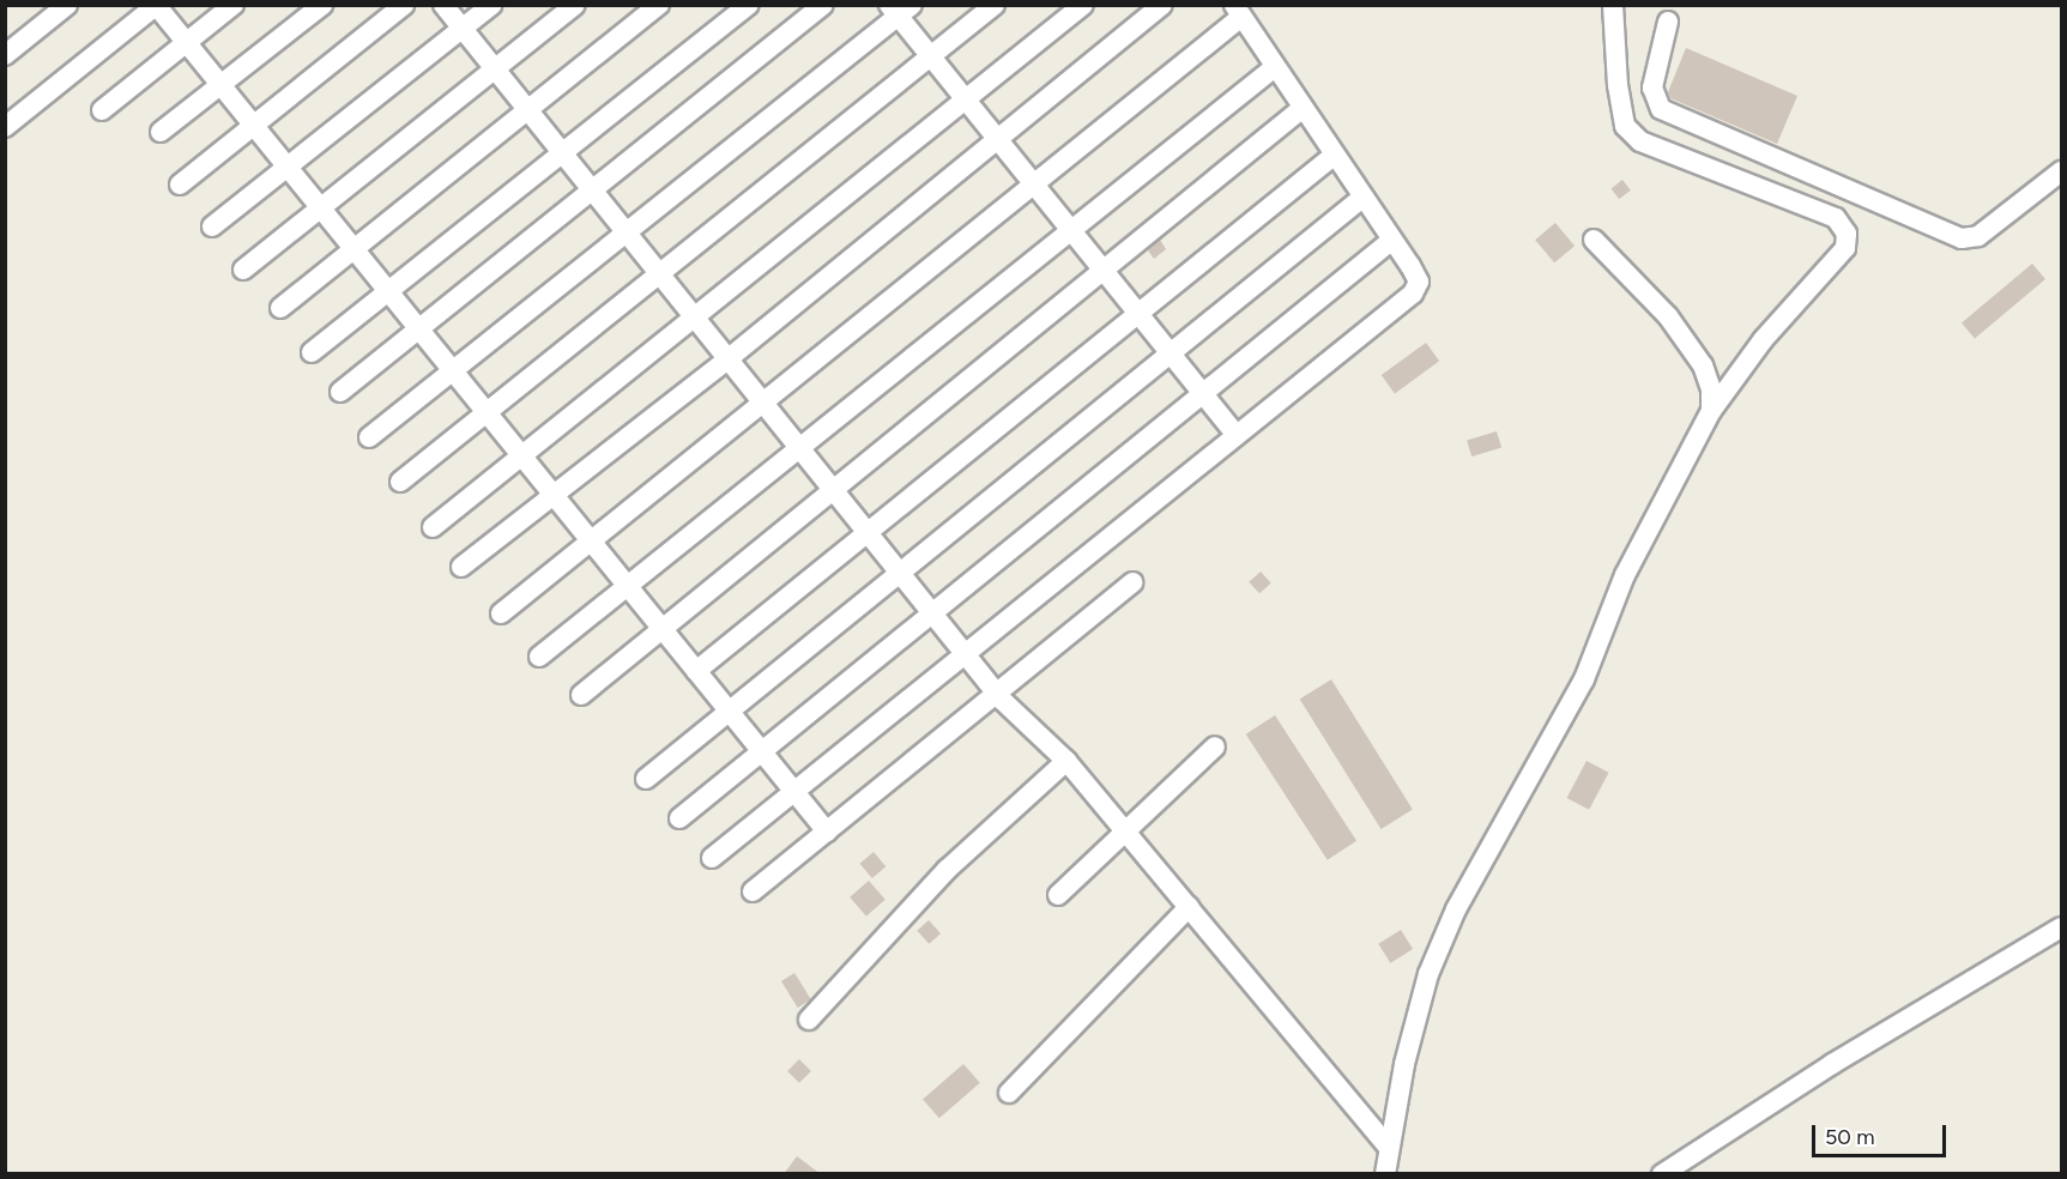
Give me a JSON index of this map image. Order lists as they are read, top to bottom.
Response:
{
  "scale_bar": "50 m"
}
